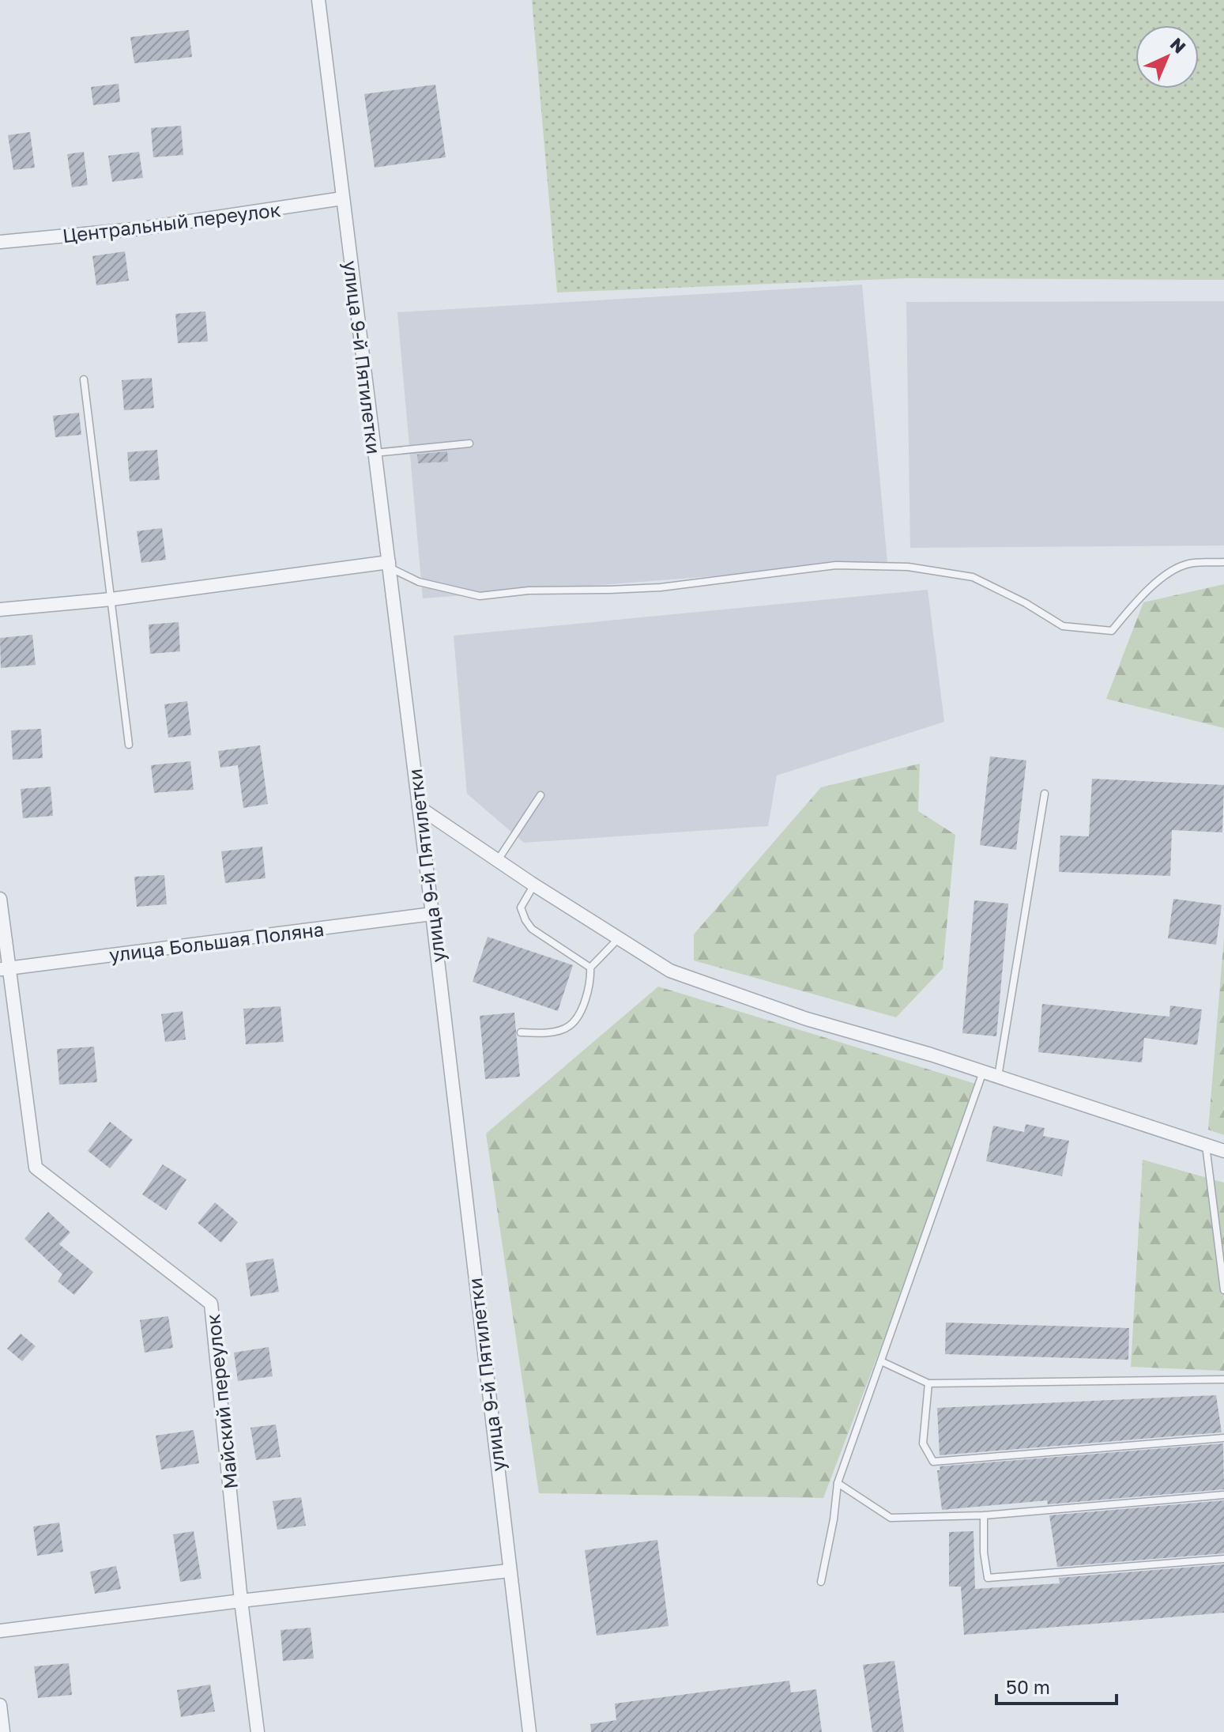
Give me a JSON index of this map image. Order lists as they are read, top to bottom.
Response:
{
  "streets": {
    "street": [
      "Центральный переулок",
      "улица 9-й Пятилетки",
      "улица Большая Поляна",
      "Майский переулок"
    ]
  },
  "crossings": [
    ["Центральный переулок", "улица 9-й Пятилетки"],
    ["улица 9-й Пятилетки", "улица Большая Поляна"],
    ["улица Большая Поляна", "Майский переулок"]
  ],
  "scale_bar": "50 m",
  "north": "top right"
}
